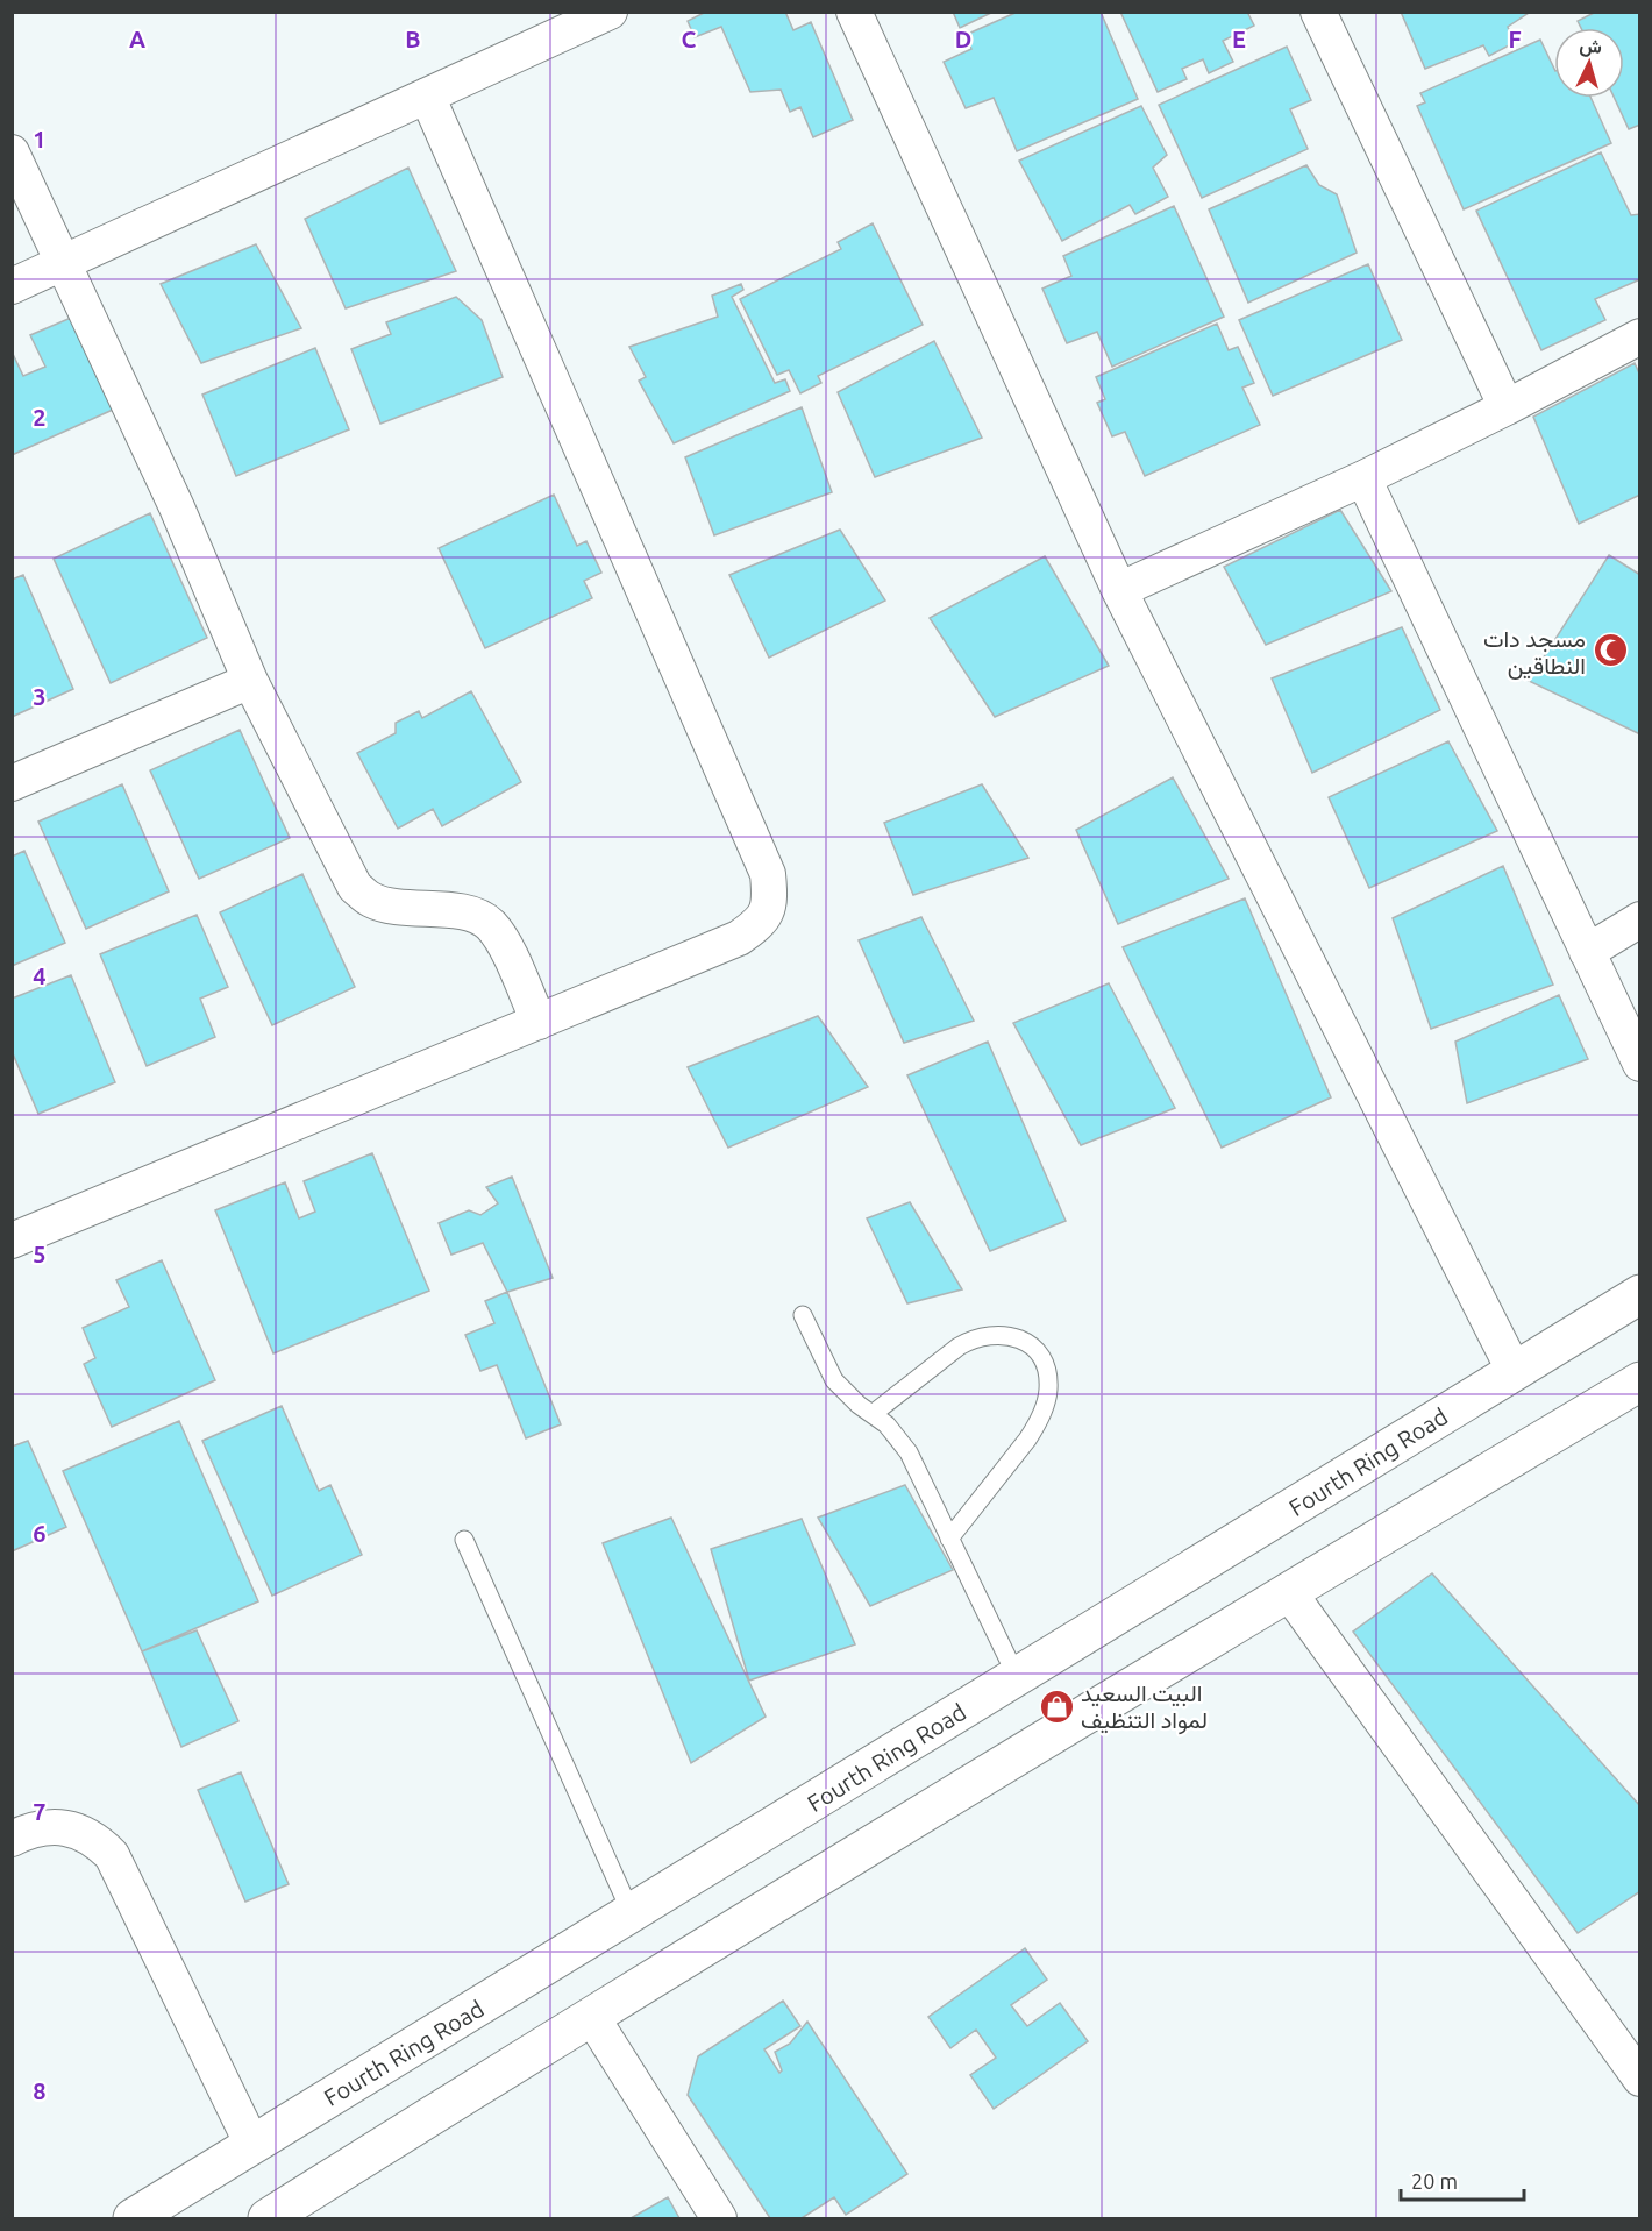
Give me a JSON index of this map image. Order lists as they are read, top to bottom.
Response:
{
  "streets": {
    "main road": ["Fourth Ring Road"]
  },
  "places": {
    "mosque": ["مسجد دات النطاقين"],
    "shop": ["البيت السعيد لمواد التنظيف"]
  },
  "scale_bar": "20 m",
  "north": "top",
  "grid": {
    "columns": [
      "A",
      "B",
      "C",
      "D",
      "E",
      "F"
    ],
    "rows": [
      "1",
      "2",
      "3",
      "4",
      "5",
      "6",
      "7",
      "8"
    ]
  }
}
